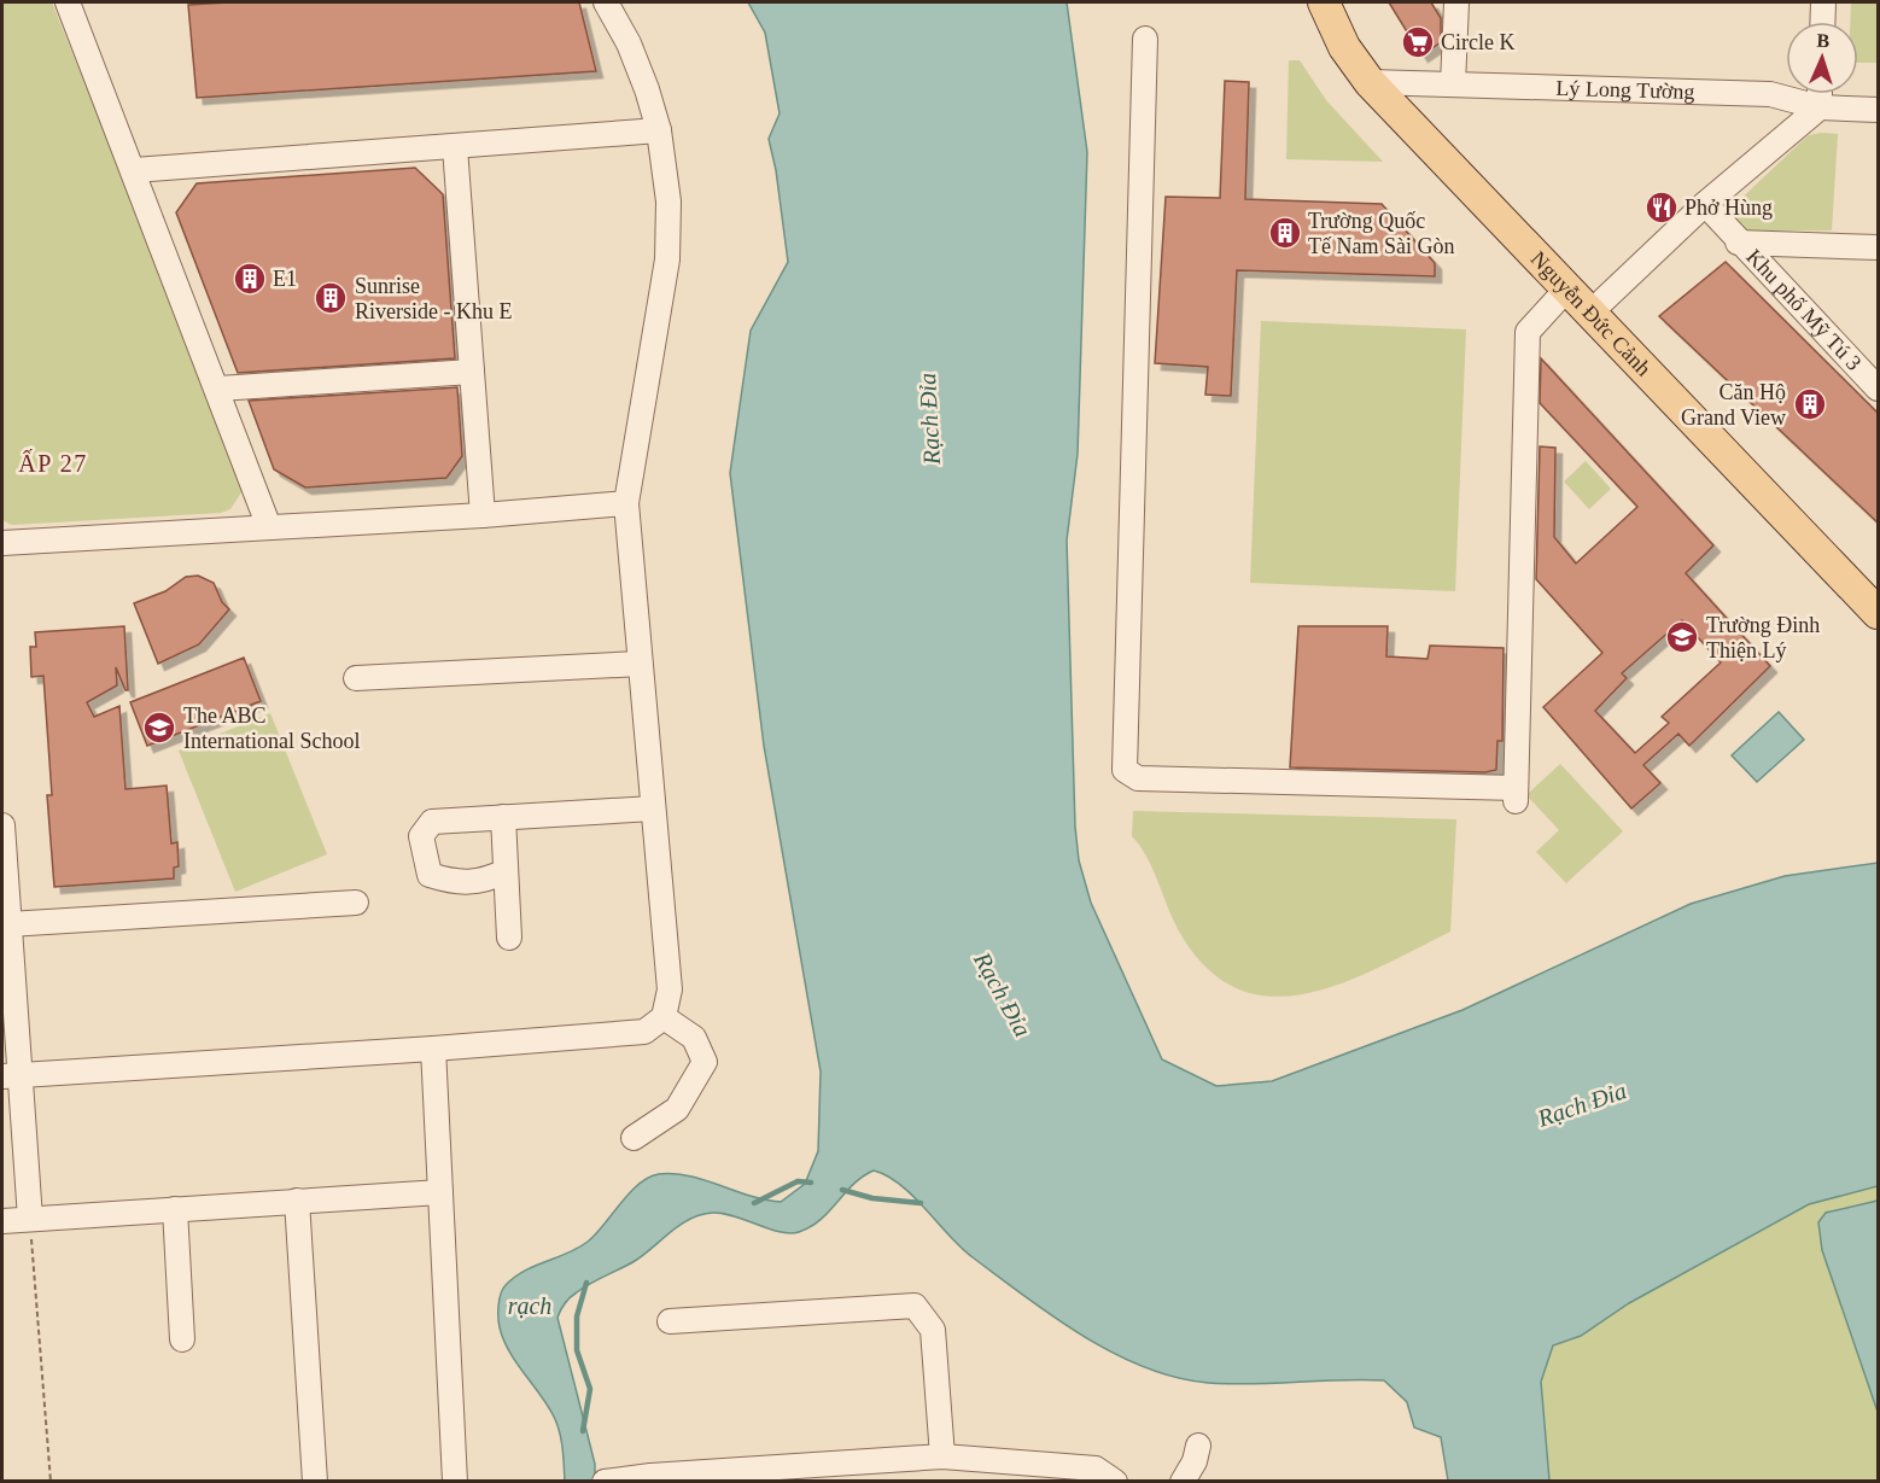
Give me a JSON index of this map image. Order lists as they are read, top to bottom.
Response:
{
  "streets": {
    "main road": ["Nguyễn Đức Cảnh"],
    "street": ["Lý Long Tường", "Khu phố Mỹ Tú 3"]
  },
  "crossings": [
    ["Lý Long Tường", "Nguyễn Đức Cảnh"]
  ],
  "districts": ["ẤP 27"],
  "water": ["Rạch Đỉa", "rạch"],
  "places": {
    "supermarket": ["Circle K"],
    "restaurant": ["Phở Hùng"],
    "building": [
      "Trường Quốc Tế Nam Sài Gòn",
      "E1",
      "Sunrise Riverside - Khu E",
      "Căn Hộ Grand View"
    ],
    "school or university": ["Trường Đinh Thiện Lý", "The ABC International School"]
  },
  "north": "top"
}
